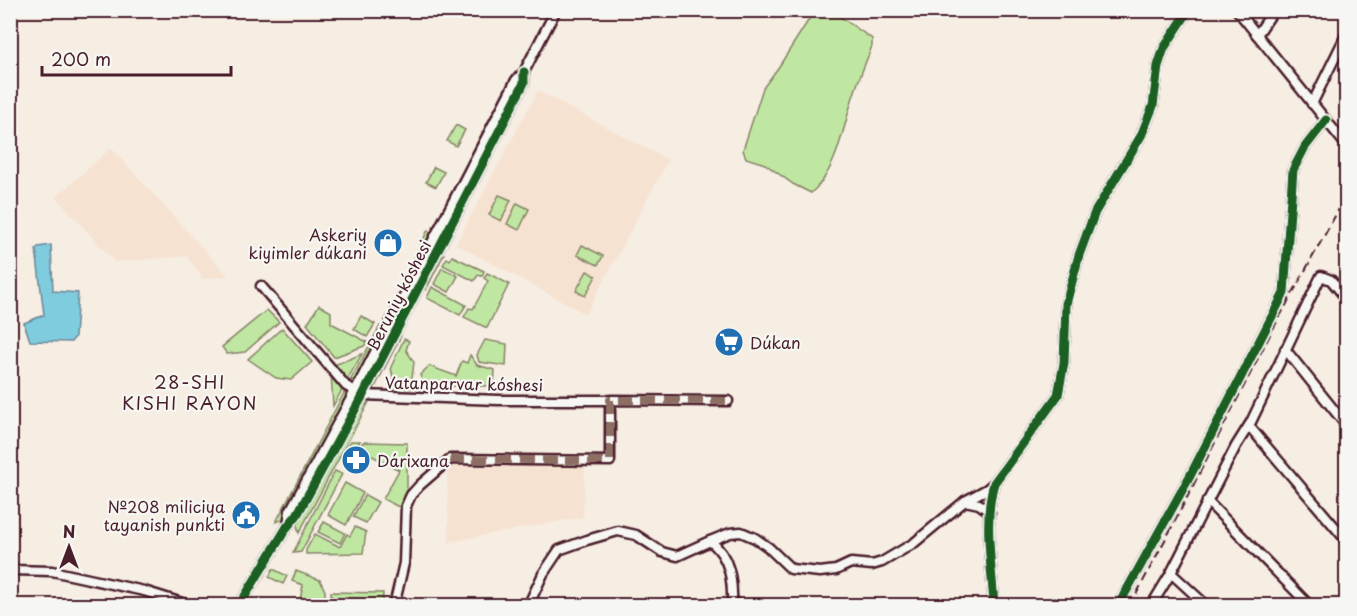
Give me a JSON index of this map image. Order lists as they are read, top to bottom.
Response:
{
  "streets": {
    "street": ["Beruniy kóshesi", "Vatanparvar kóshesi"]
  },
  "crossings": [
    ["Beruniy kóshesi", "Vatanparvar kóshesi"]
  ],
  "districts": ["28-SHI KISHI RAYON"],
  "places": {
    "shop": ["Askeriy kiyimler dúkani"],
    "supermarket": ["Dúkan"],
    "pharmacy": ["Dárixana"],
    "public building": ["№208 miliciya tayanish punkti"]
  },
  "scale_bar": "200 m",
  "north": "top"
}
